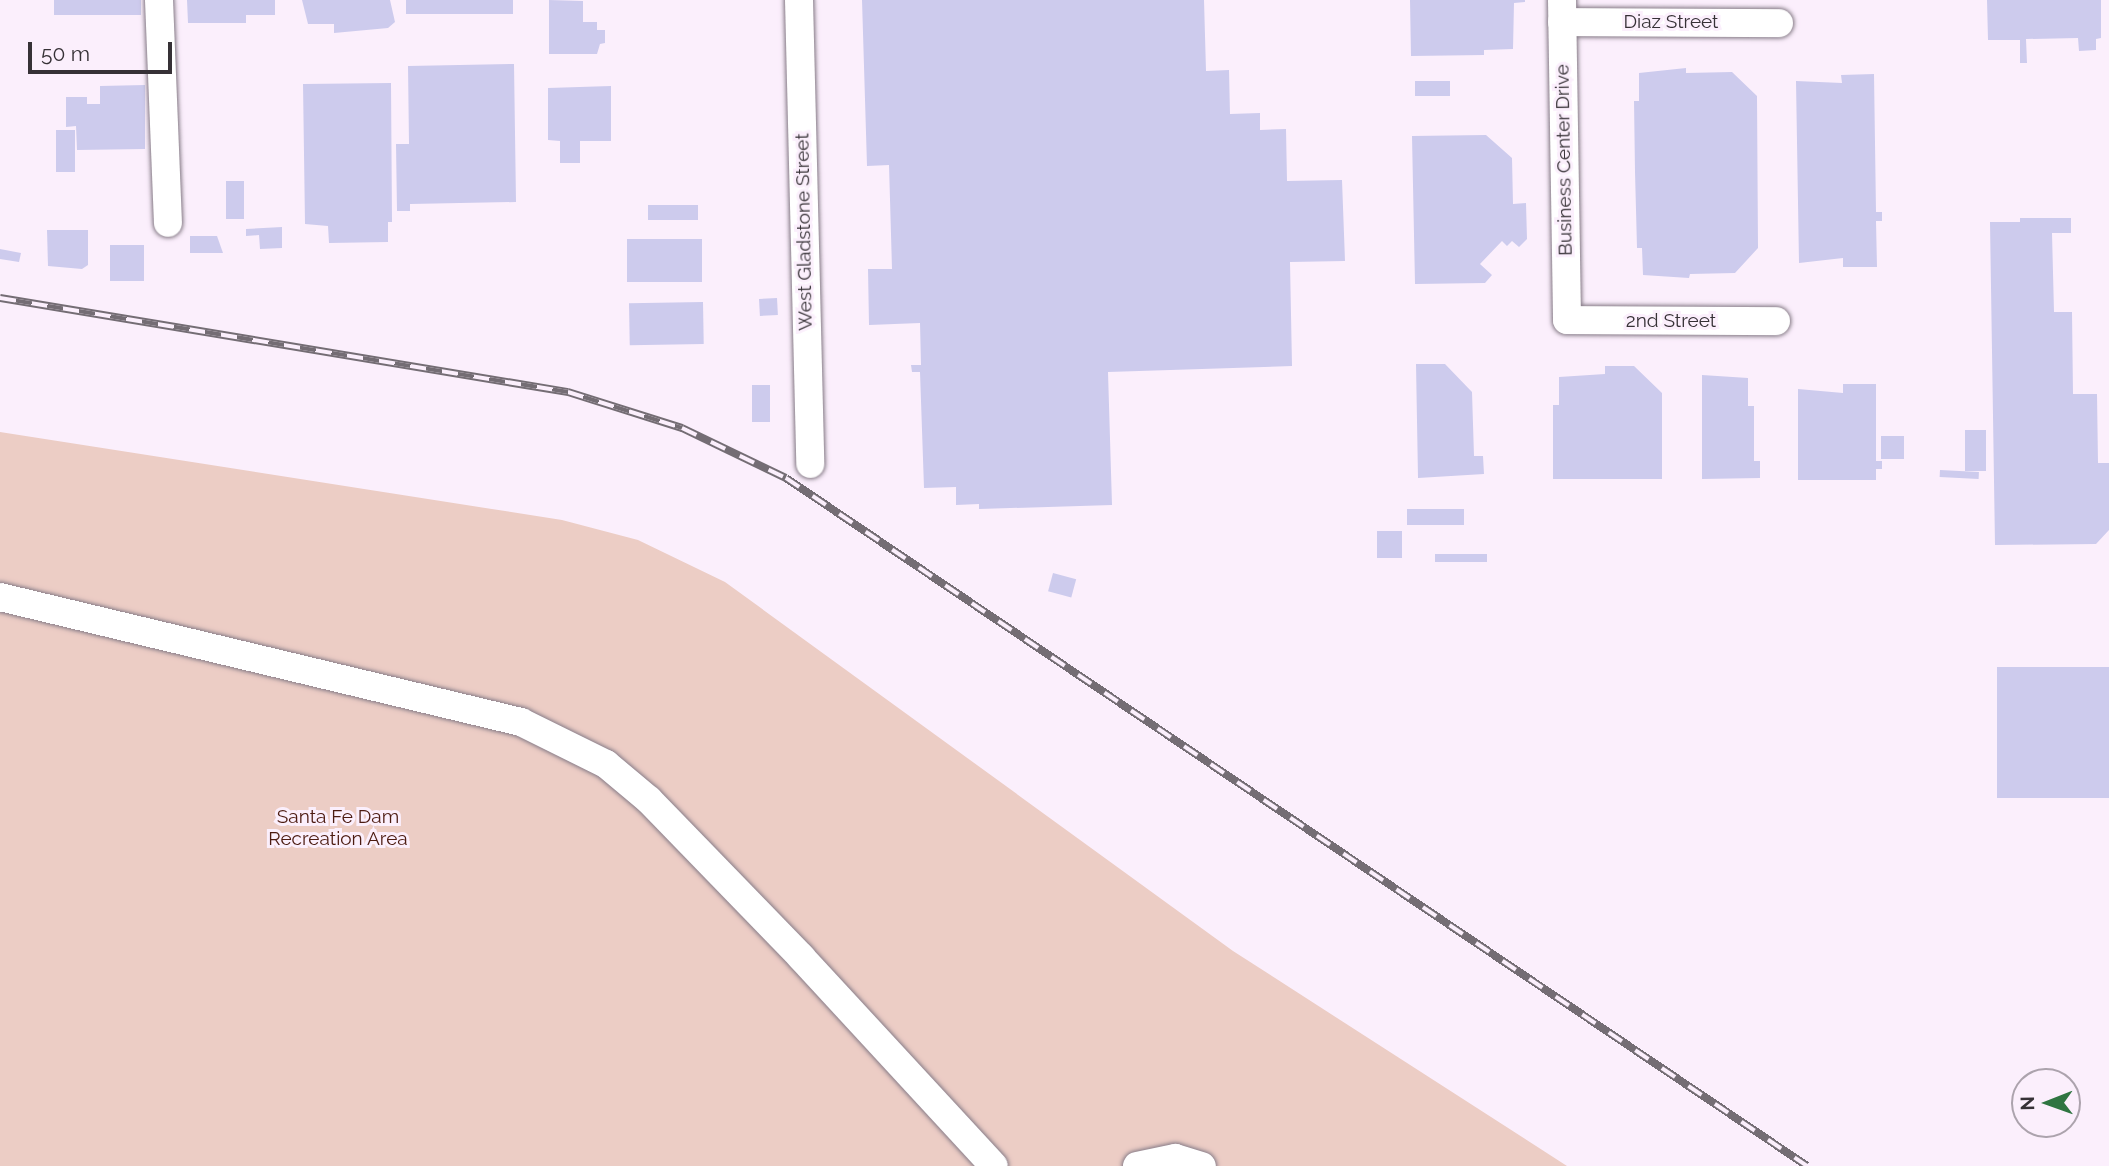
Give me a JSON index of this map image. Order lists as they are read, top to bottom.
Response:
{
  "streets": {
    "street": [
      "Diaz Street",
      "Business Center Drive",
      "West Gladstone Street",
      "2nd Street"
    ]
  },
  "crossings": [
    ["Diaz Street", "Business Center Drive"],
    ["Business Center Drive", "2nd Street"]
  ],
  "parks": ["Santa Fe Dam Recreation Area"],
  "scale_bar": "50 m",
  "north": "left"
}
